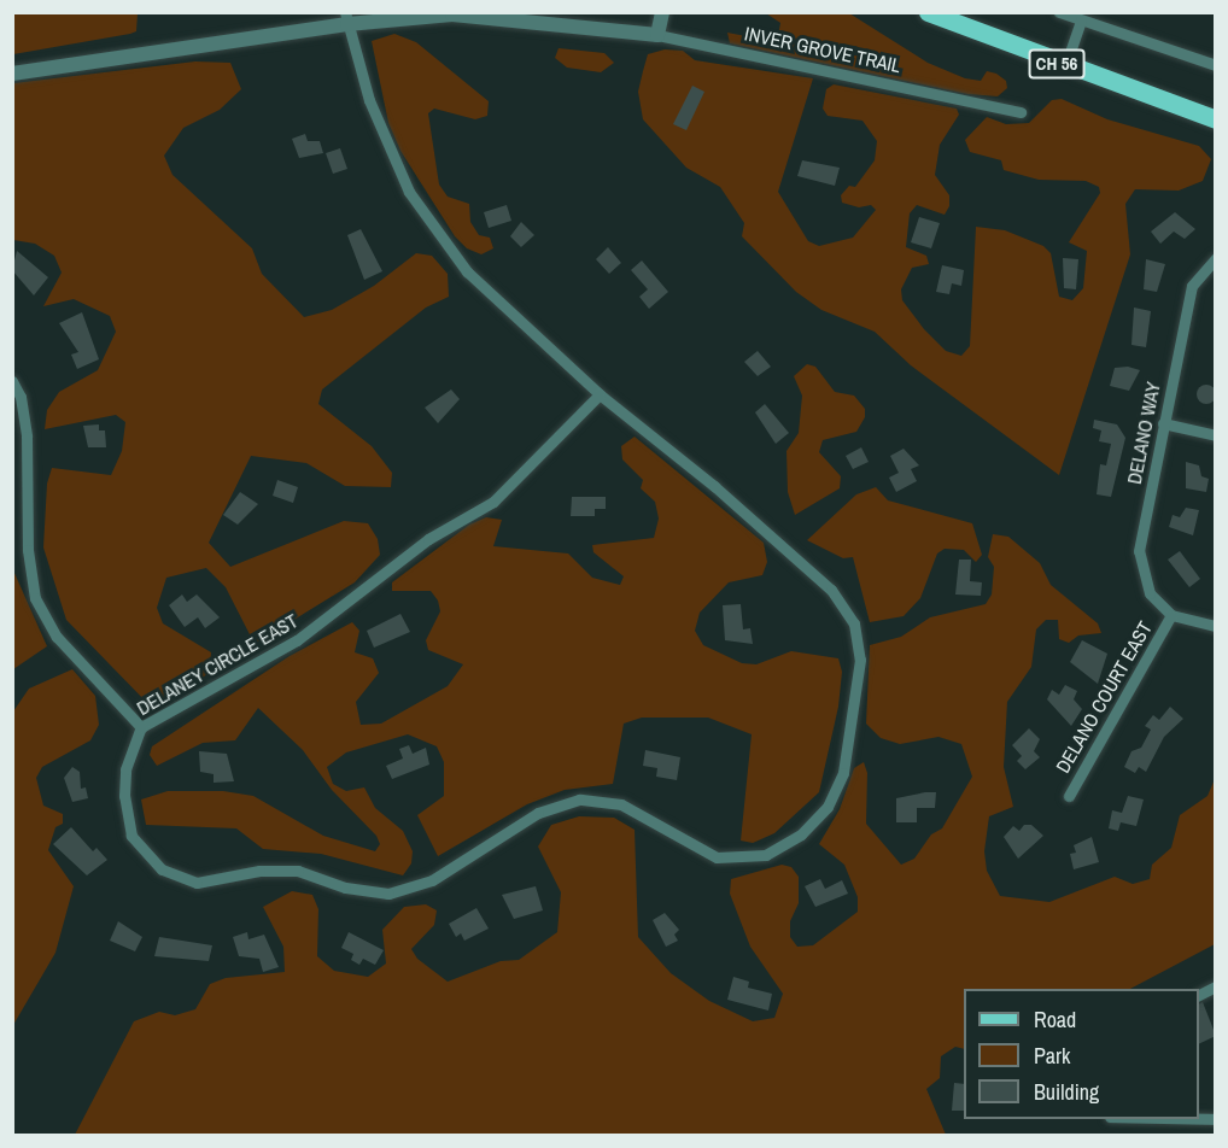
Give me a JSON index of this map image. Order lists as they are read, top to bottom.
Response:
{
  "streets": {
    "main road": ["CH 56"],
    "street": [
      "INVER GROVE TRAIL",
      "DELANO WAY",
      "DELANEY CIRCLE EAST",
      "DELANO COURT EAST"
    ]
  },
  "crossings": [
    ["INVER GROVE TRAIL", "DELANEY CIRCLE EAST"],
    ["DELANO WAY", "DELANO COURT EAST"]
  ],
  "legend": ["Road", "Park", "Building"]
}
